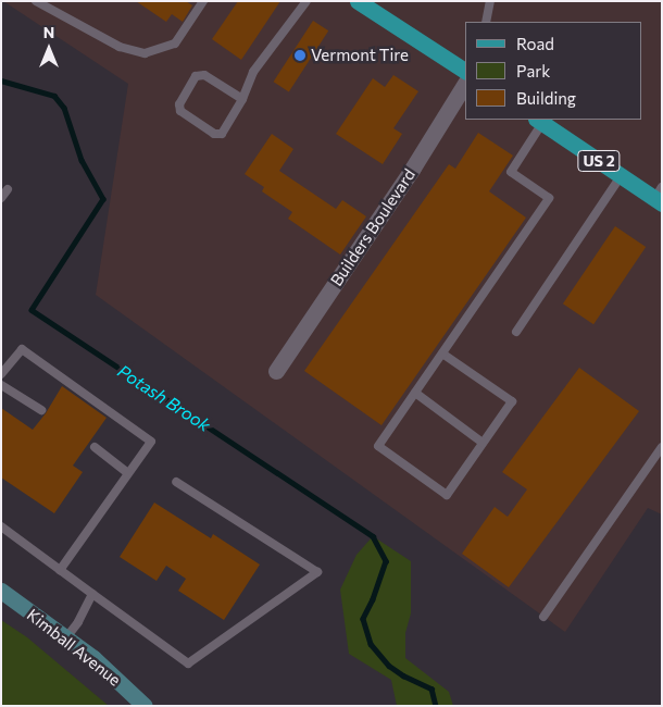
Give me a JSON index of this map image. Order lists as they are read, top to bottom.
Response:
{
  "streets": {
    "main road": ["US 2", "Kimball Avenue"],
    "street": ["Builders Boulevard"]
  },
  "water": ["Potash Brook"],
  "places": ["Vermont Tire"],
  "legend": ["Road", "Park", "Building"],
  "north": "top"
}
